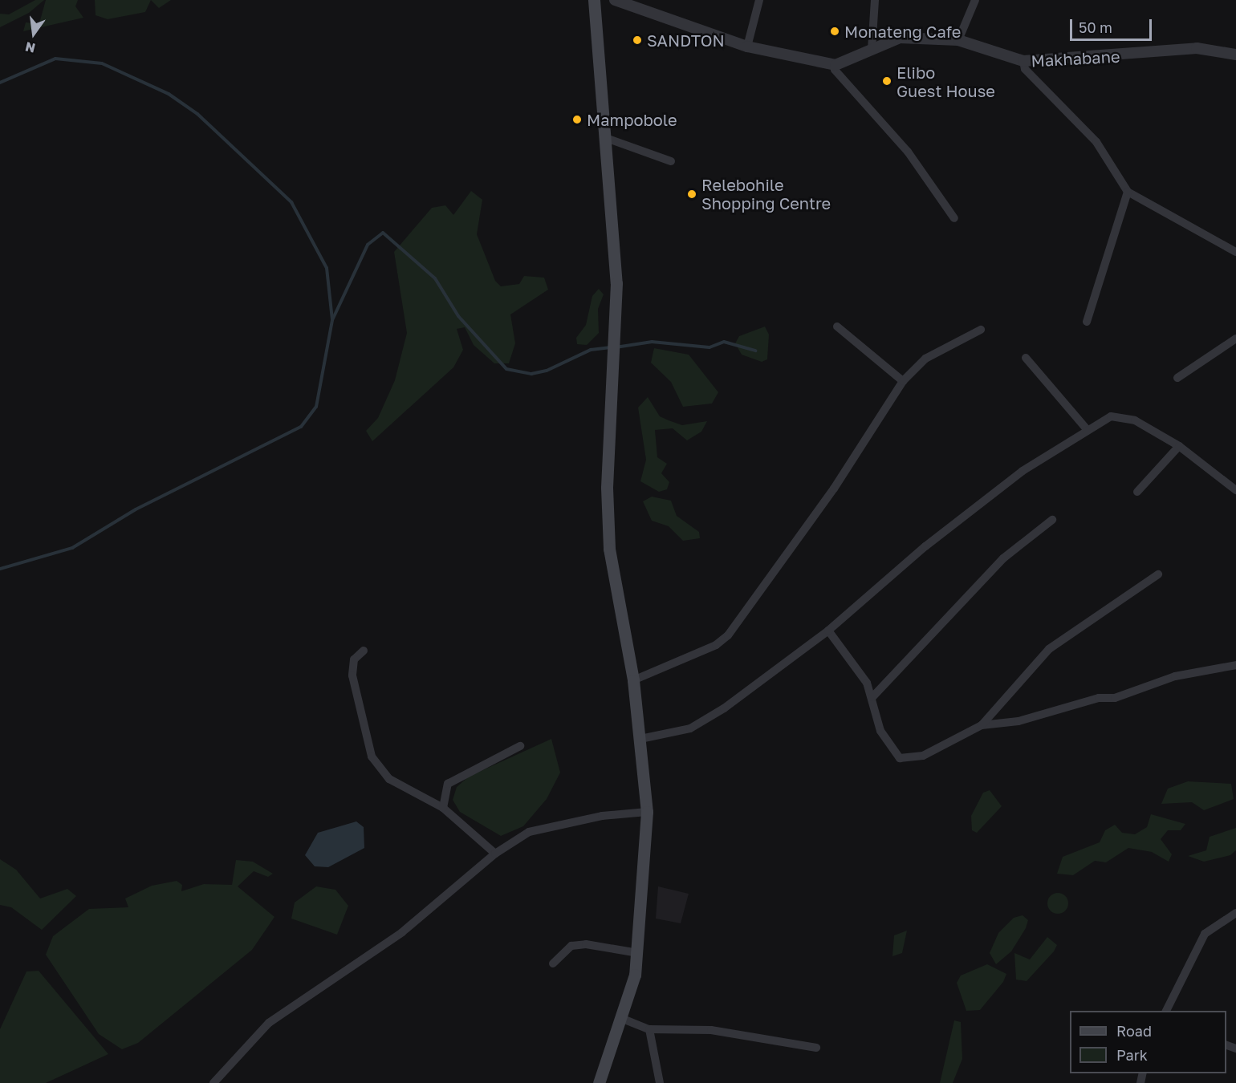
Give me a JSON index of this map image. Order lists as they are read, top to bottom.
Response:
{
  "streets": {
    "street": ["Makhabane"]
  },
  "places": [
    "Monateng Cafe",
    "SANDTON",
    "Elibo Guest House",
    "Mampobole",
    "Relebohile Shopping Centre"
  ],
  "legend": ["Road", "Park"],
  "scale_bar": "50 m",
  "north": "bottom"
}
